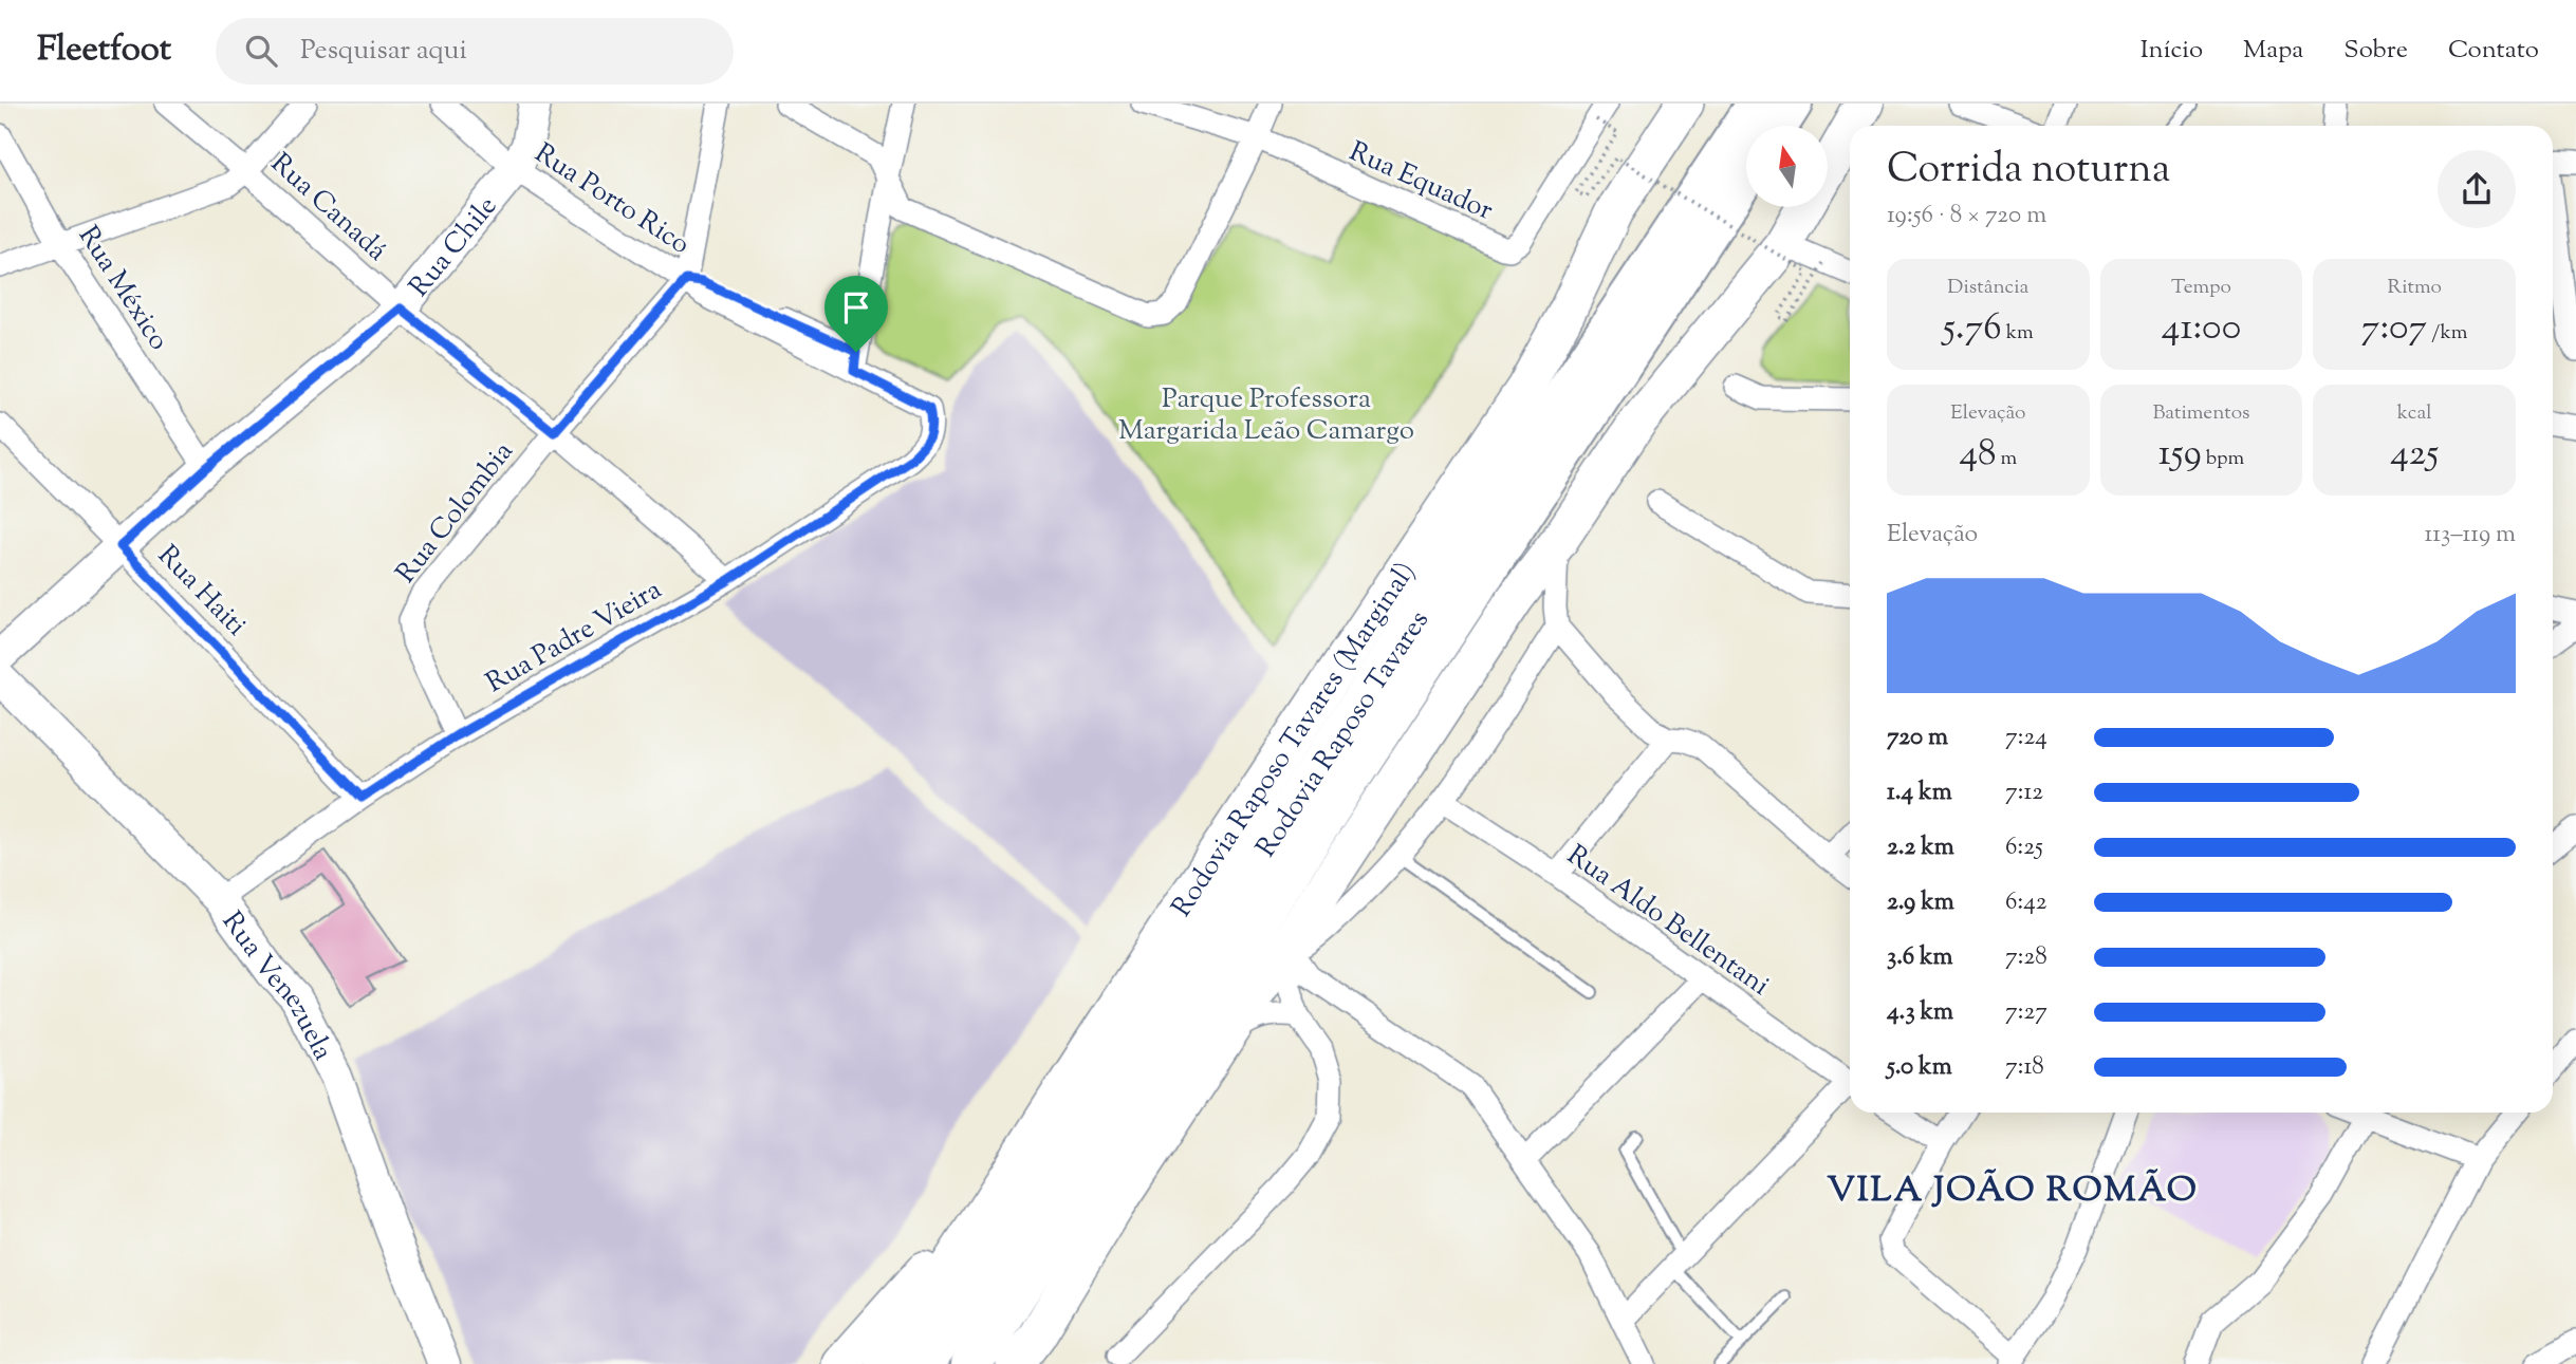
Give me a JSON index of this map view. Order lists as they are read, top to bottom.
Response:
{
  "streets": {
    "highway": ["Rodovia Raposo Tavares", "Rodovia Raposo Tavares (Marginal)"],
    "main road": ["Rua Chile", "Rua Venezuela"],
    "street": [
      "Rua Equador",
      "Rua Porto Rico",
      "Rua Canadá",
      "Rua México",
      "Rua Colombia",
      "Rua Haiti",
      "Rua Padre Vieira",
      "Rua Aldo Bellentani"
    ]
  },
  "crossings": [
    ["Rua Porto Rico", "Rua Chile"],
    ["Rua Porto Rico", "Rua Colombia"],
    ["Rua Porto Rico", "Rua Padre Vieira"],
    ["Rua Canadá", "Rua Chile"],
    ["Rua Canadá", "Rua Colombia"],
    ["Rua Canadá", "Rua Padre Vieira"],
    ["Rua Chile", "Rua México"],
    ["Rua Chile", "Rua Haiti"],
    ["Rua Colombia", "Rua Padre Vieira"],
    ["Rua Haiti", "Rua Padre Vieira"],
    ["Rua Padre Vieira", "Rua Venezuela"]
  ],
  "districts": ["VILA JOÃO ROMÃO"],
  "parks": ["Parque Professora Margarida Leão Camargo"],
  "north": "top",
  "page": {
    "header": "Fleetfoot",
    "search": "Pesquisar aqui",
    "nav": [
      "Início",
      "Mapa",
      "Sobre",
      "Contato"
    ],
    "heading": ["Corrida noturna", "19:56 · 8 × 720 m"],
    "stats": [
      ["Distância", "5.76 km"],
      ["Tempo", "41:00"],
      ["Ritmo", "7:07 /km"],
      ["Elevação", "48 m"],
      ["Batimentos", "159 bpm"],
      ["kcal", "425"]
    ],
    "chart": ["Elevação", "113–119 m"],
    "list": [
      {
        "name": "720 m",
        "note": "7:24"
      },
      {
        "name": "1.4 km",
        "note": "7:12"
      },
      {
        "name": "2.2 km",
        "note": "6:25"
      },
      {
        "name": "2.9 km",
        "note": "6:42"
      },
      {
        "name": "3.6 km",
        "note": "7:28"
      },
      {
        "name": "4.3 km",
        "note": "7:27"
      },
      {
        "name": "5.0 km",
        "note": "7:18"
      }
    ]
  }
}
